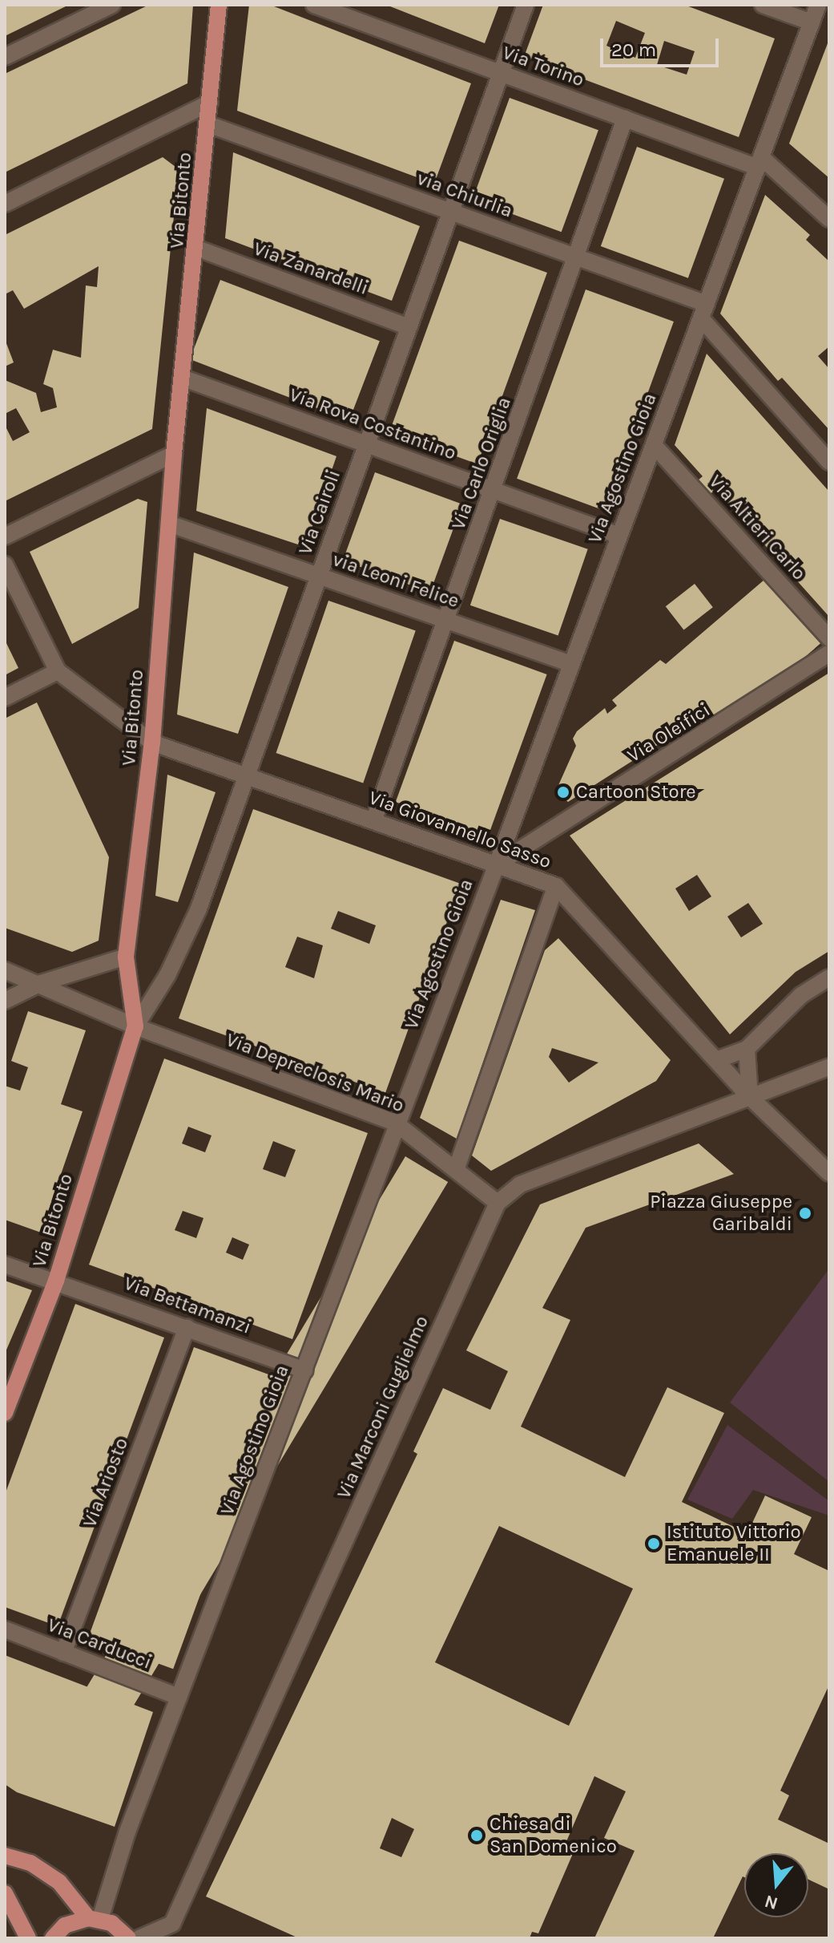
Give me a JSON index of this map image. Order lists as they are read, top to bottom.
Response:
{
  "streets": {
    "main road": ["Via Bitonto"],
    "street": [
      "Via Torino",
      "via Chiurlia",
      "Via Zanardelli",
      "Via Rova Costantino",
      "Via Carlo Origlia",
      "Via Agostino Gioia",
      "Via Cairoli",
      "Via Altieri Carlo",
      "via Leoni Felice",
      "Via Oleifici",
      "Via Giovannello Sasso",
      "Via Depreclosis Mario",
      "Via Bettamanzi",
      "Via Marconi Guglielmo",
      "Via Ariosto",
      "Via Carducci"
    ]
  },
  "crossings": [
    ["Via Torino", "Via Carlo Origlia"],
    ["Via Torino", "Via Agostino Gioia"],
    ["Via Torino", "Via Cairoli"],
    ["via Chiurlia", "Via Bitonto"],
    ["via Chiurlia", "Via Carlo Origlia"],
    ["via Chiurlia", "Via Agostino Gioia"],
    ["via Chiurlia", "Via Cairoli"],
    ["Via Bitonto", "Via Zanardelli"],
    ["Via Bitonto", "Via Rova Costantino"],
    ["Via Bitonto", "Via Cairoli"],
    ["Via Bitonto", "via Leoni Felice"],
    ["Via Bitonto", "Via Giovannello Sasso"],
    ["Via Bitonto", "Via Depreclosis Mario"],
    ["Via Bitonto", "Via Bettamanzi"],
    ["Via Zanardelli", "Via Cairoli"],
    ["Via Rova Costantino", "Via Carlo Origlia"],
    ["Via Rova Costantino", "Via Agostino Gioia"],
    ["Via Rova Costantino", "Via Cairoli"],
    ["Via Carlo Origlia", "via Leoni Felice"],
    ["Via Carlo Origlia", "Via Giovannello Sasso"],
    ["Via Agostino Gioia", "Via Altieri Carlo"],
    ["Via Agostino Gioia", "via Leoni Felice"],
    ["Via Agostino Gioia", "Via Oleifici"],
    ["Via Agostino Gioia", "Via Giovannello Sasso"],
    ["Via Agostino Gioia", "Via Depreclosis Mario"],
    ["Via Agostino Gioia", "Via Bettamanzi"],
    ["Via Agostino Gioia", "Via Carducci"],
    ["Via Cairoli", "via Leoni Felice"],
    ["Via Cairoli", "Via Giovannello Sasso"],
    ["Via Cairoli", "Via Depreclosis Mario"],
    ["Via Oleifici", "Via Giovannello Sasso"],
    ["Via Giovannello Sasso", "Via Marconi Guglielmo"],
    ["Via Depreclosis Mario", "Via Marconi Guglielmo"],
    ["Via Bettamanzi", "Via Ariosto"],
    ["Via Ariosto", "Via Carducci"]
  ],
  "places": [
    "Cartoon Store",
    "Piazza Giuseppe Garibaldi",
    "Istituto Vittorio Emanuele II",
    "Chiesa di San Domenico"
  ],
  "scale_bar": "20 m",
  "north": "bottom"
}
